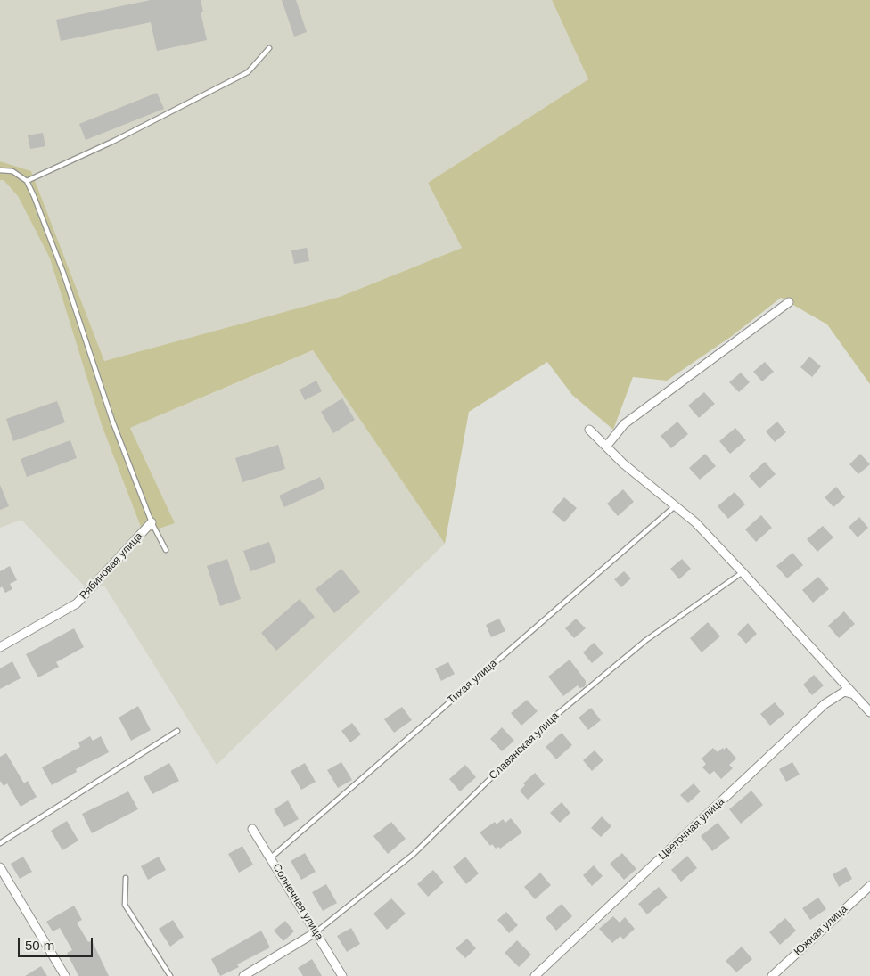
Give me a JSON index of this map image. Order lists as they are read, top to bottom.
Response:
{
  "streets": {
    "street": [
      "Рябиновая улица",
      "Цветочная улица",
      "Солнечная улица",
      "Южная улица"
    ],
    "lane": ["Тихая улица", "Славянская улица"]
  },
  "crossings": [
    ["Тихая улица", "Солнечная улица"],
    ["Славянская улица", "Солнечная улица"]
  ],
  "scale_bar": "50 m"
}
